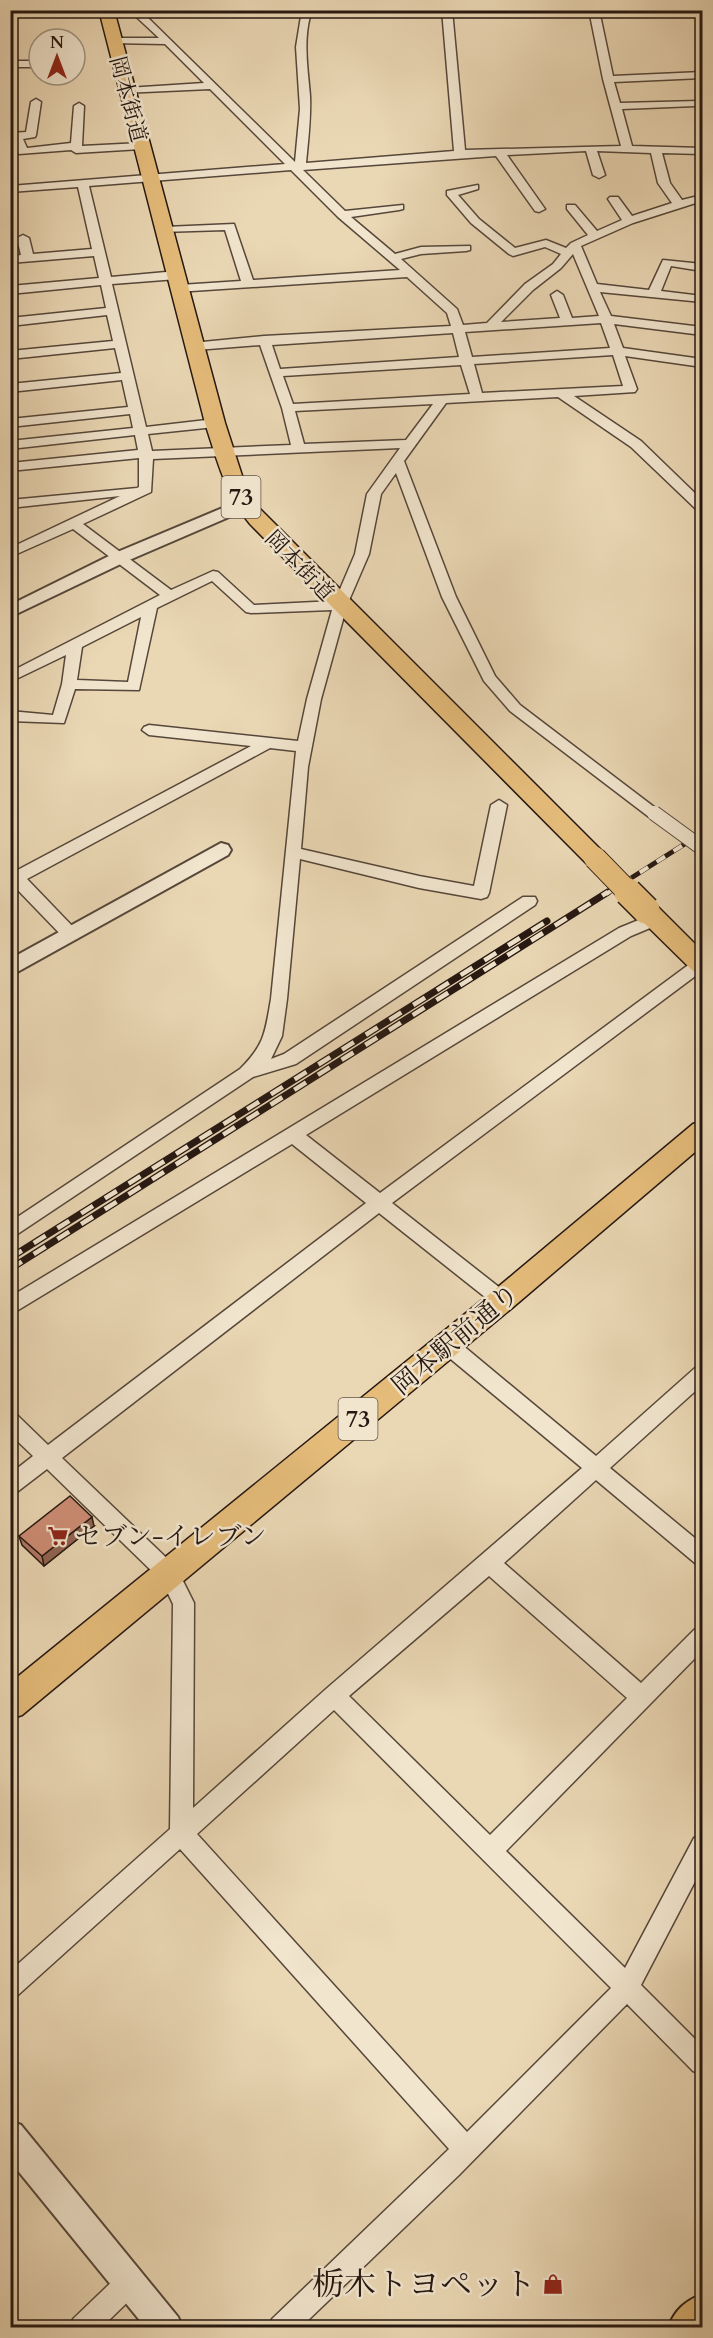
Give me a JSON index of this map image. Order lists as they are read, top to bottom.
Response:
{
  "streets": {
    "main road": ["岡本街道", "73", "岡本駅前通り"]
  },
  "crossings": [
    ["岡本街道", "73"]
  ],
  "places": {
    "supermarket": ["セブン-イレブン"],
    "shop": ["栃木トヨペット"]
  },
  "north": "top"
}
